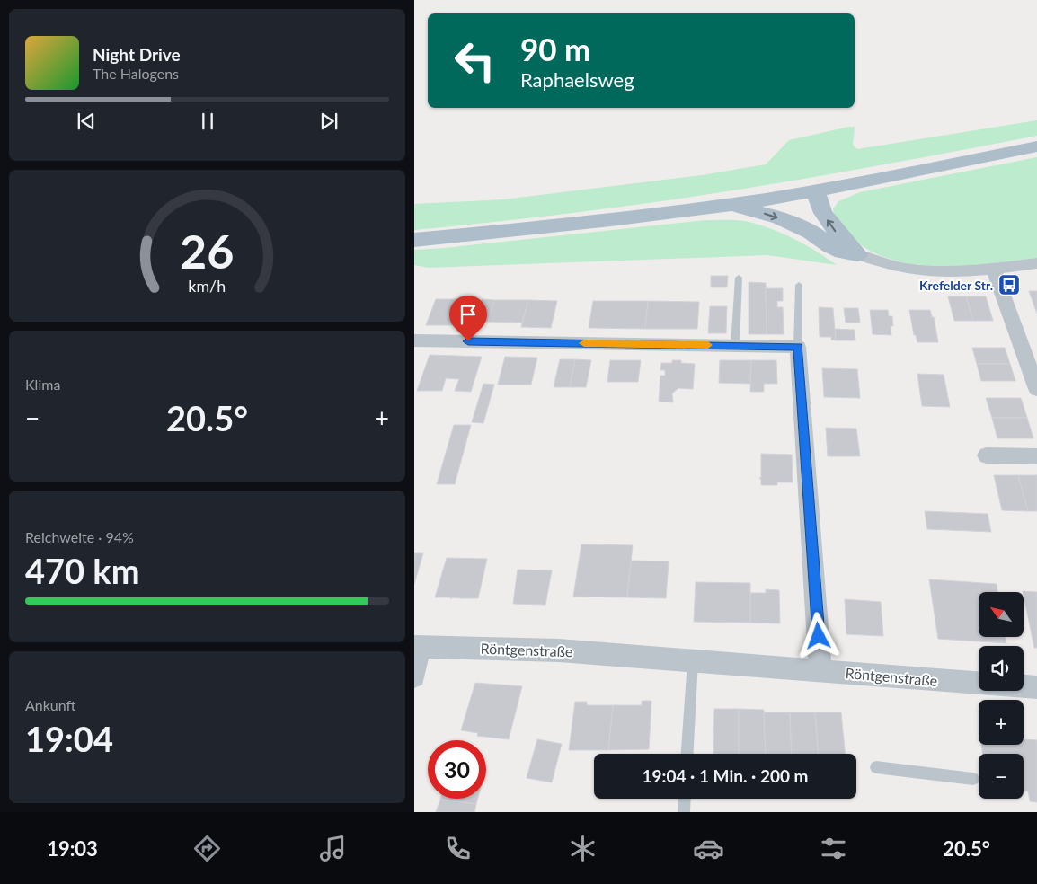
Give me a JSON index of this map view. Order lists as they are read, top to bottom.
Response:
{
  "streets": {
    "street": ["Röntgenstraße"]
  },
  "places": {
    "bus stop": ["Krefelder Str."]
  },
  "north": "top left",
  "page": {
    "turn": ["90 m", "Raphaelsweg"],
    "song": ["Night Drive", "The Halogens"],
    "tile": [
      "Klima",
      ["Reichweite · 94%", "470 km"],
      ["Ankunft", "19:04"]
    ],
    "heat": ["−", "20.5°", "+"],
    "map_buttons": ["+", "−"],
    "limit": "30",
    "trip": "19:04 · 1 Min. · 200 m",
    "tabs": ["19:03", "20.5°"],
    "gauge": ["26", "km/h"]
  }
}
